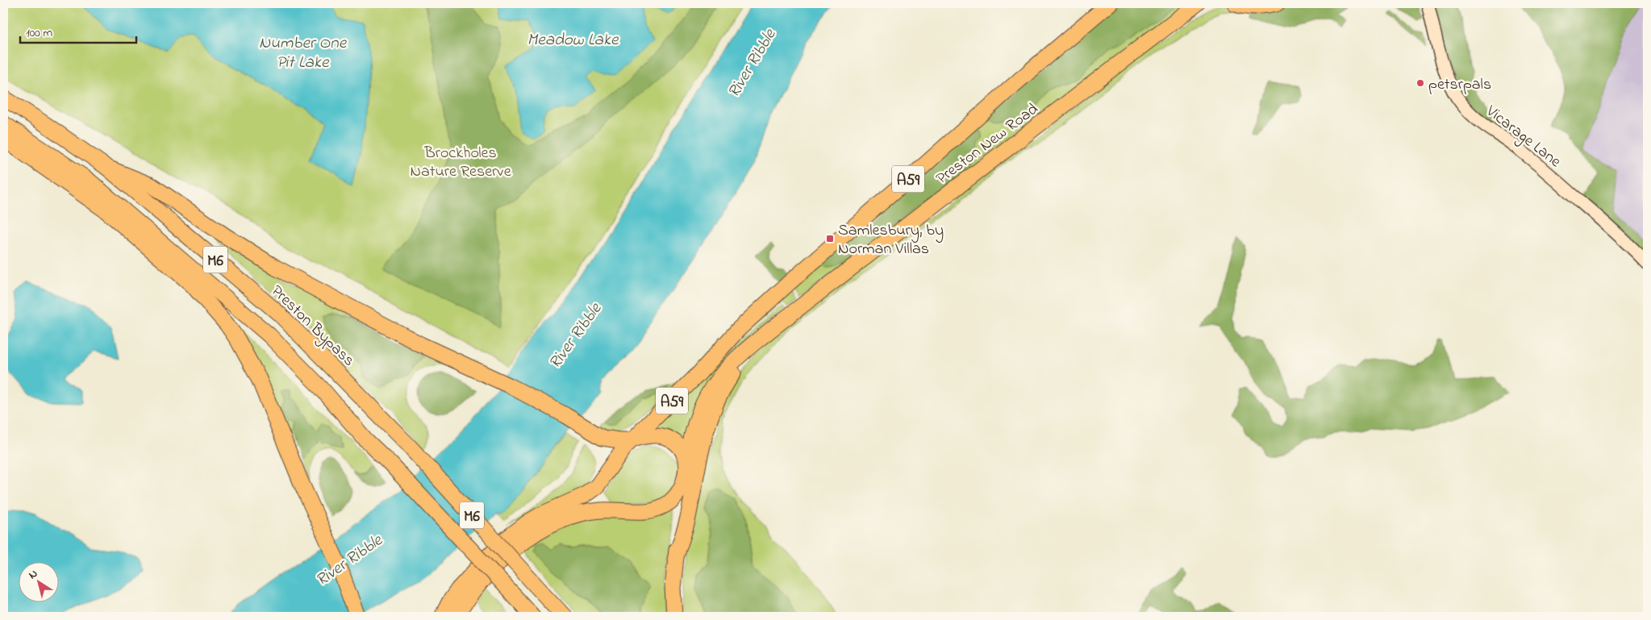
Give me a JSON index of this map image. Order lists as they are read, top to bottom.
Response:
{
  "streets": {
    "highway": [
      "Preston New Road",
      "A59",
      "M6",
      "Preston Bypass"
    ],
    "street": ["Vicarage Lane"]
  },
  "water": ["Meadow Lake", "Number One Pit Lake", "River Ribble"],
  "parks": ["Brockholes Nature Reserve"],
  "places": {
    "other": ["petsrpals"],
    "transit": ["Samlesbury, by Norman Villas"]
  },
  "scale_bar": "100 m",
  "north": "top left"
}
